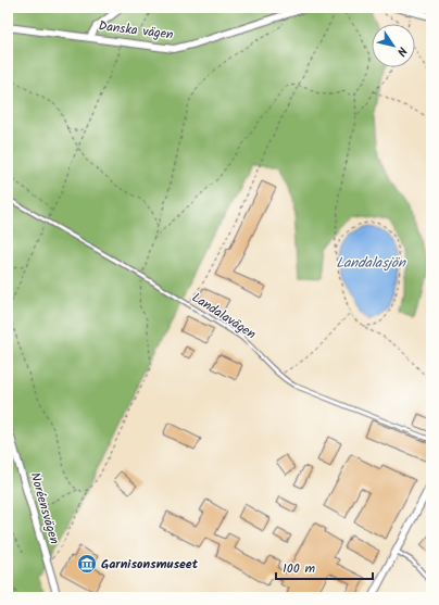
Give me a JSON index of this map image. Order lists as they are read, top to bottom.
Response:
{
  "streets": {
    "street": ["Danska vägen", "Noréensvägen"],
    "lane": ["Landalavägen"]
  },
  "water": ["Landalasjön"],
  "places": {
    "museum": ["Garnisonsmuseet"]
  },
  "scale_bar": "100 m",
  "north": "bottom right"
}
